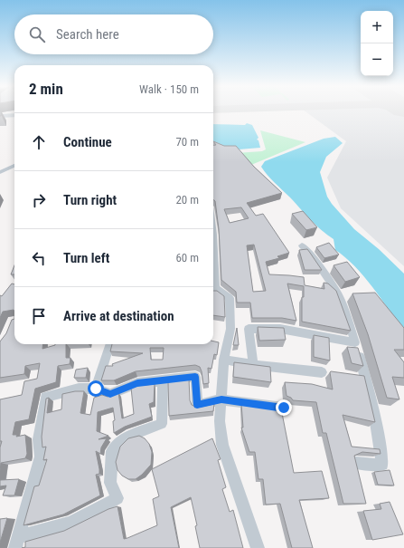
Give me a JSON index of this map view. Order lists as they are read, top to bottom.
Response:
{
  "page": {
    "map_buttons": ["+", "−"],
    "search": "Search here",
    "heading": ["2 min", "Walk · 150 m"],
    "list": [
      ["Continue", "70 m"],
      ["Turn right", "20 m"],
      ["Turn left", "60 m"],
      "Arrive at destination"
    ]
  }
}
